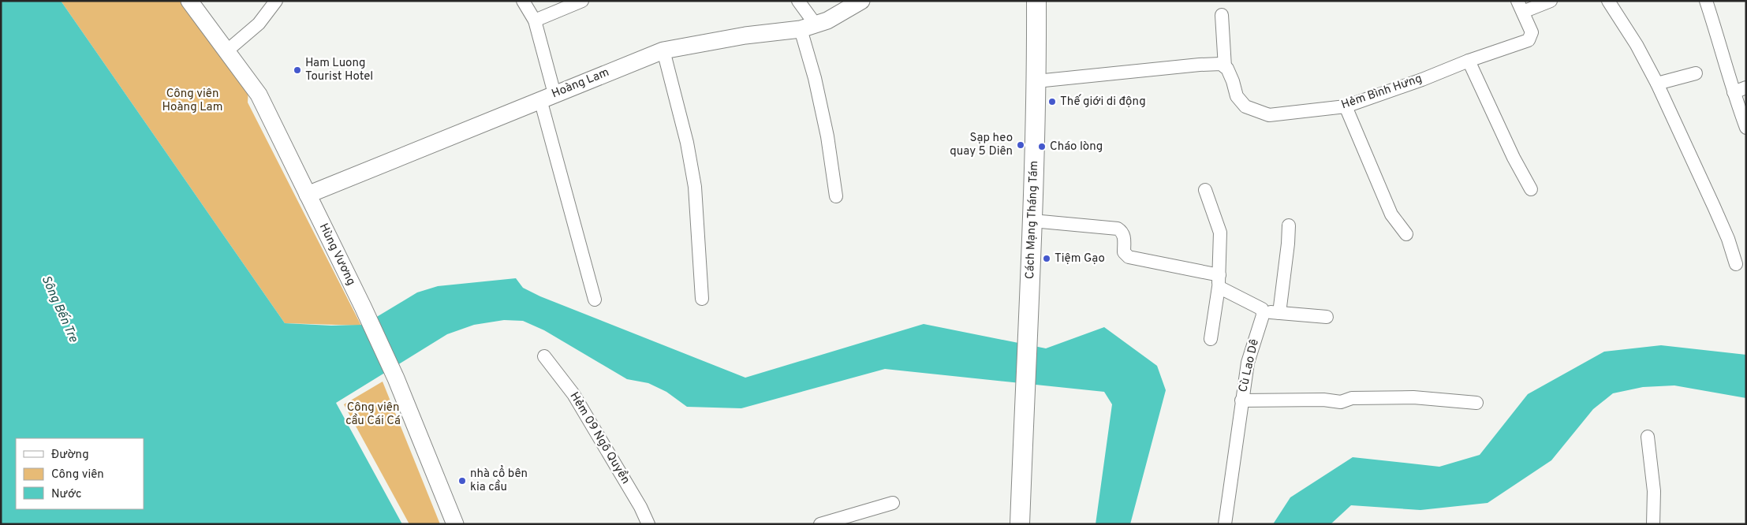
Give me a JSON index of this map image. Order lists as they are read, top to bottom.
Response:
{
  "streets": {
    "main road": ["Cách Mạng Tháng Tám"],
    "street": [
      "Hoàng Lam",
      "Hẻm Bình Hưng",
      "Hùng Vương",
      "Cù Lao Dê",
      "Hẻm 09 Ngô Quyền"
    ]
  },
  "crossings": [
    ["Hoàng Lam", "Hùng Vương"]
  ],
  "water": ["Sông Bến Tre"],
  "parks": ["Công viên Hoàng Lam", "Công viên cầu Cái Cá"],
  "places": [
    "Ham Luong Tourist Hotel",
    "Thế giới di động",
    "Sạp heo quay 5 Diên",
    "Cháo lòng",
    "Tiệm Gạo",
    "nhà cổ bên kia cầu"
  ],
  "legend": ["Đường", "Công viên", "Nước"]
}
